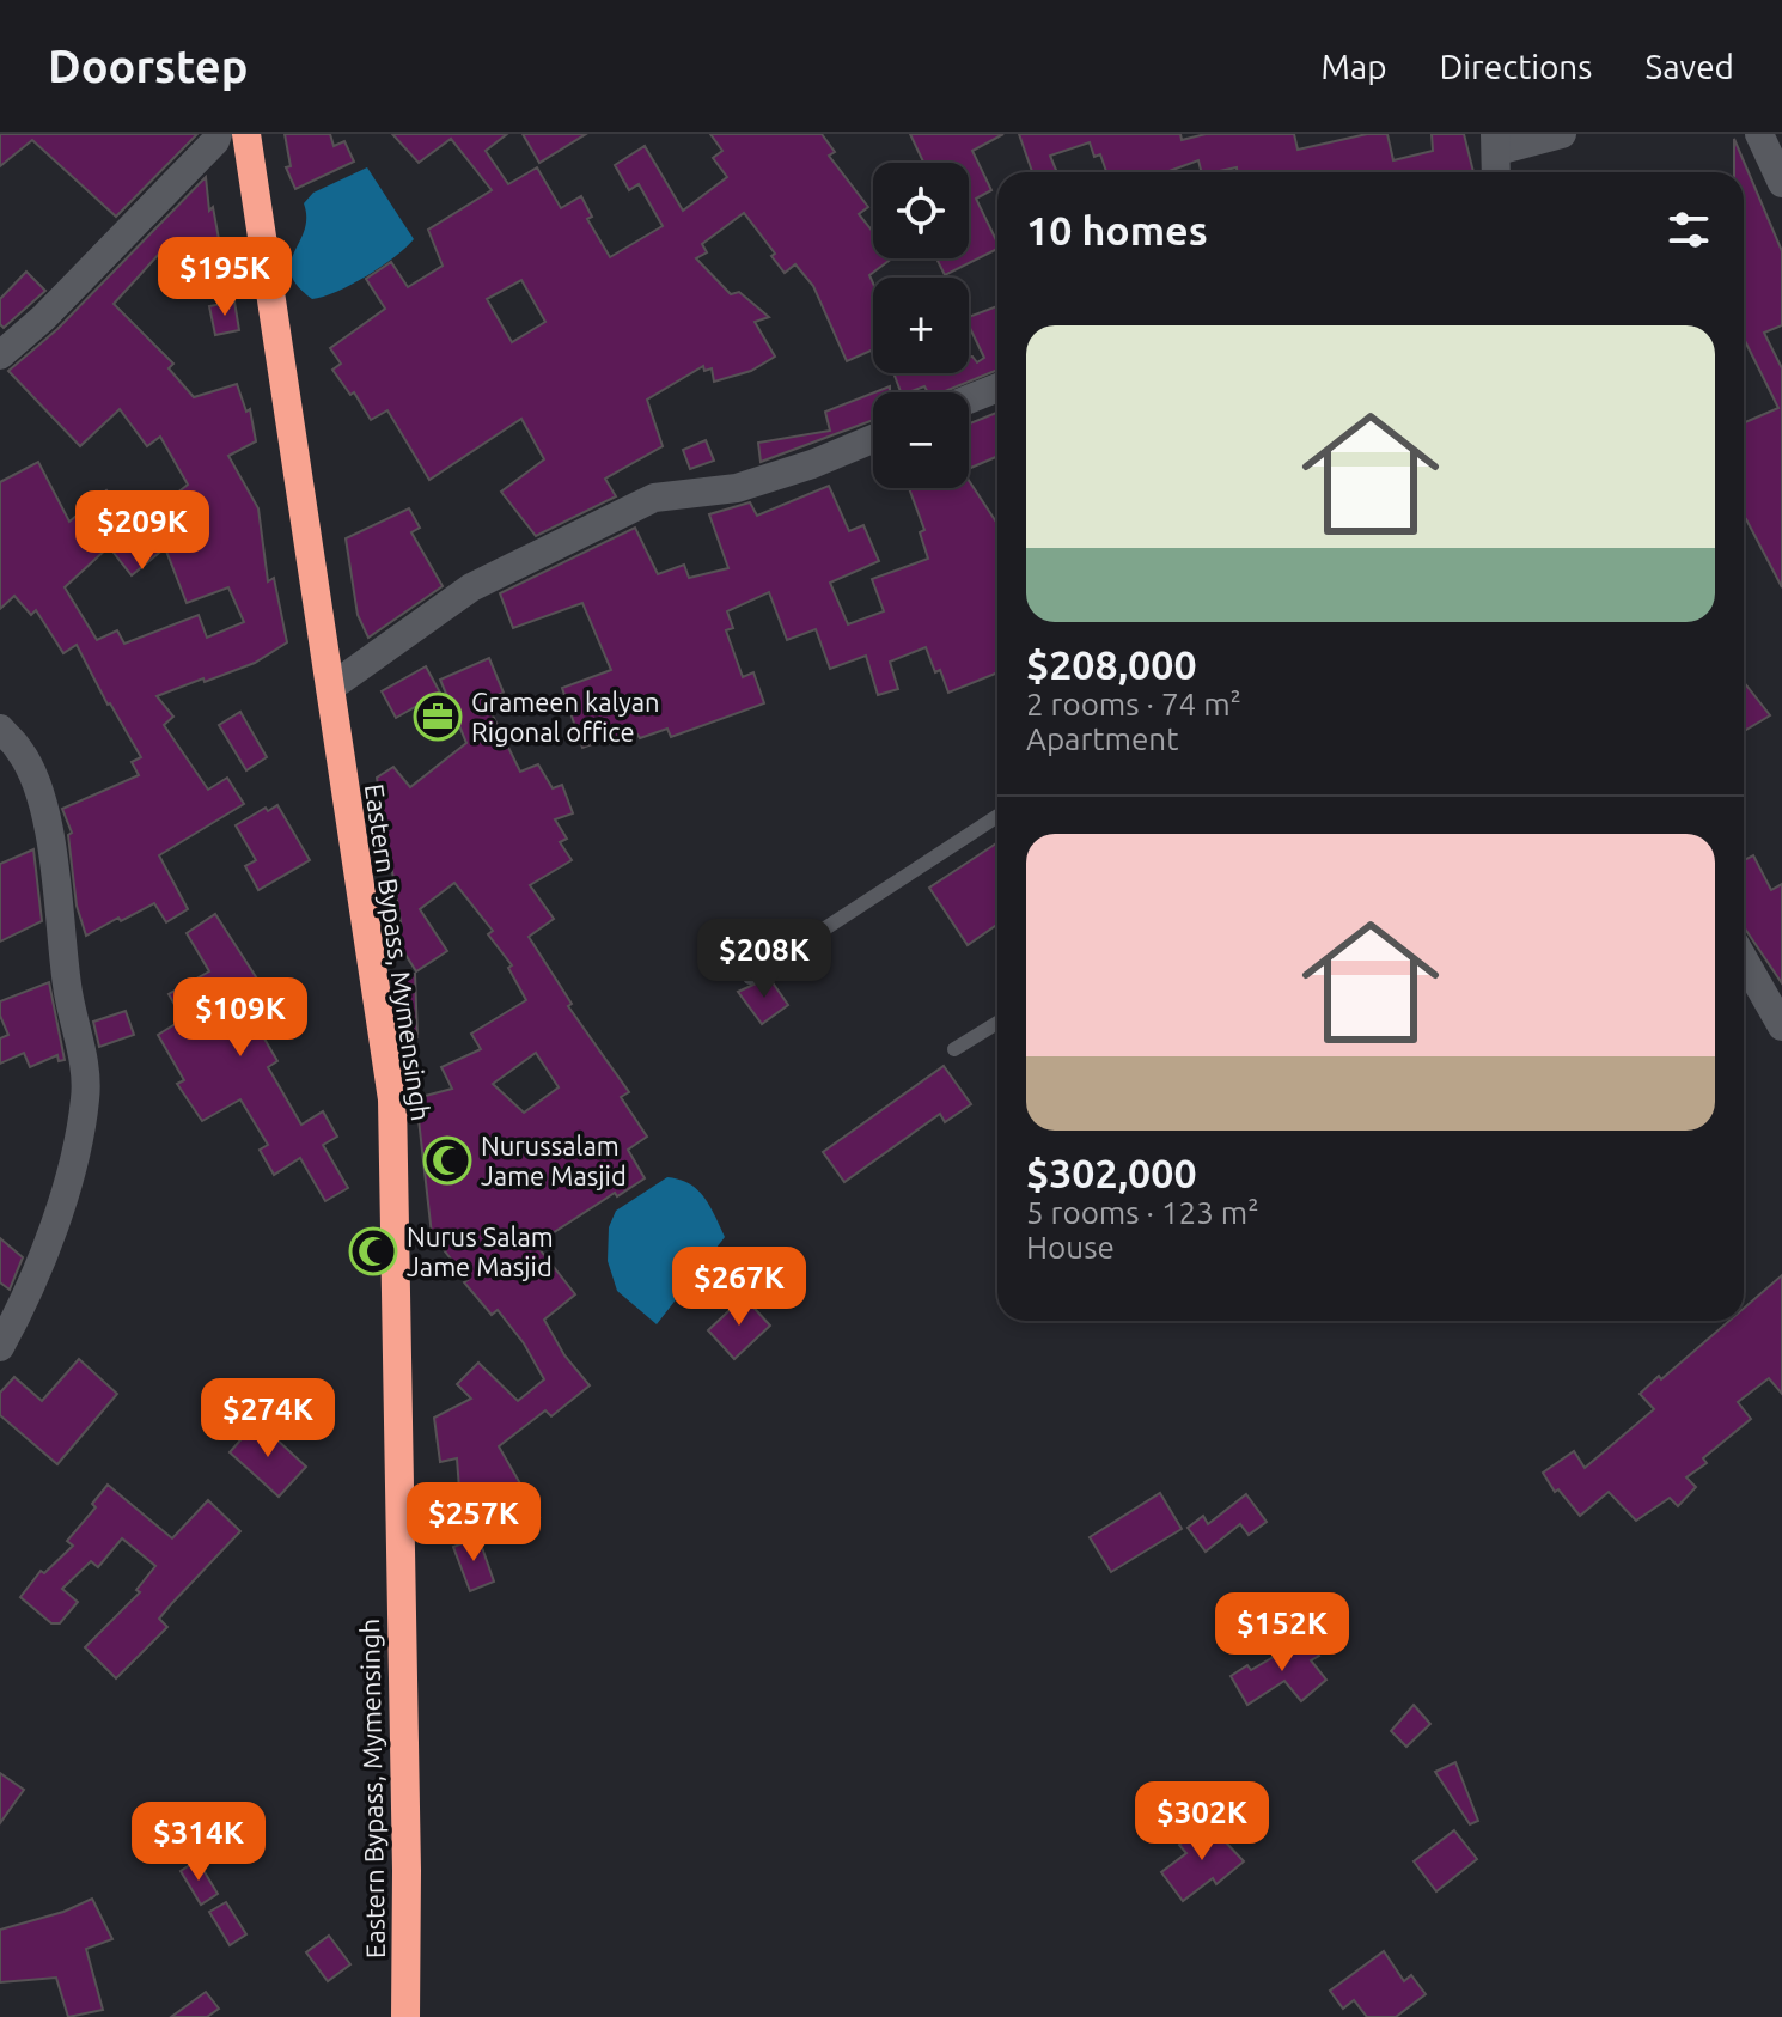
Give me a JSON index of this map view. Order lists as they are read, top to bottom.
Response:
{
  "streets": {
    "highway": ["Eastern Bypass, Mymensingh"]
  },
  "places": {
    "office": ["Grameen kalyan Rigonal office"],
    "mosque": ["Nurussalam Jame Masjid", "Nurus Salam Jame Masjid"]
  },
  "page": {
    "header": "Doorstep",
    "nav": ["Map", "Directions", "Saved"],
    "map_buttons": ["+", "−"],
    "heading": "10 homes",
    "price": [
      "$195K",
      "$209K",
      "$208K",
      "$109K",
      "$267K",
      "$274K",
      "$257K",
      "$152K",
      "$302K",
      "$314K"
    ],
    "list": [
      {
        "name": "$208,000",
        "note": "2 rooms · 74 m² · Apartment"
      },
      {
        "name": "$302,000",
        "note": "5 rooms · 123 m² · House"
      }
    ]
  }
}
